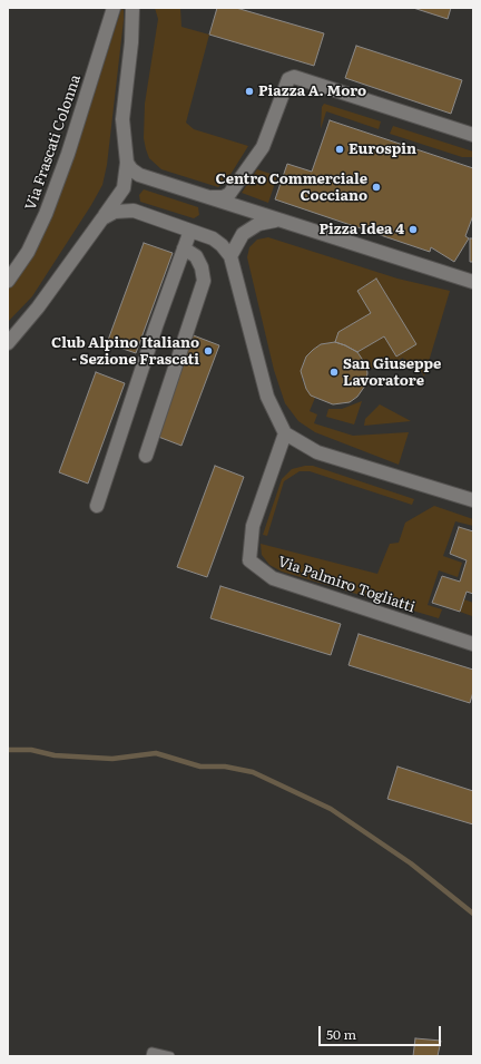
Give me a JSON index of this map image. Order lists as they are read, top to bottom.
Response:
{
  "streets": {
    "street": ["Via Frascati Colonna", "Via Palmiro Togliatti"]
  },
  "places": [
    "Piazza A. Moro",
    "Eurospin",
    "Centro Commerciale Cocciano",
    "Pizza Idea 4",
    "Club Alpino Italiano - Sezione Frascati",
    "San Giuseppe Lavoratore"
  ],
  "scale_bar": "50 m"
}
